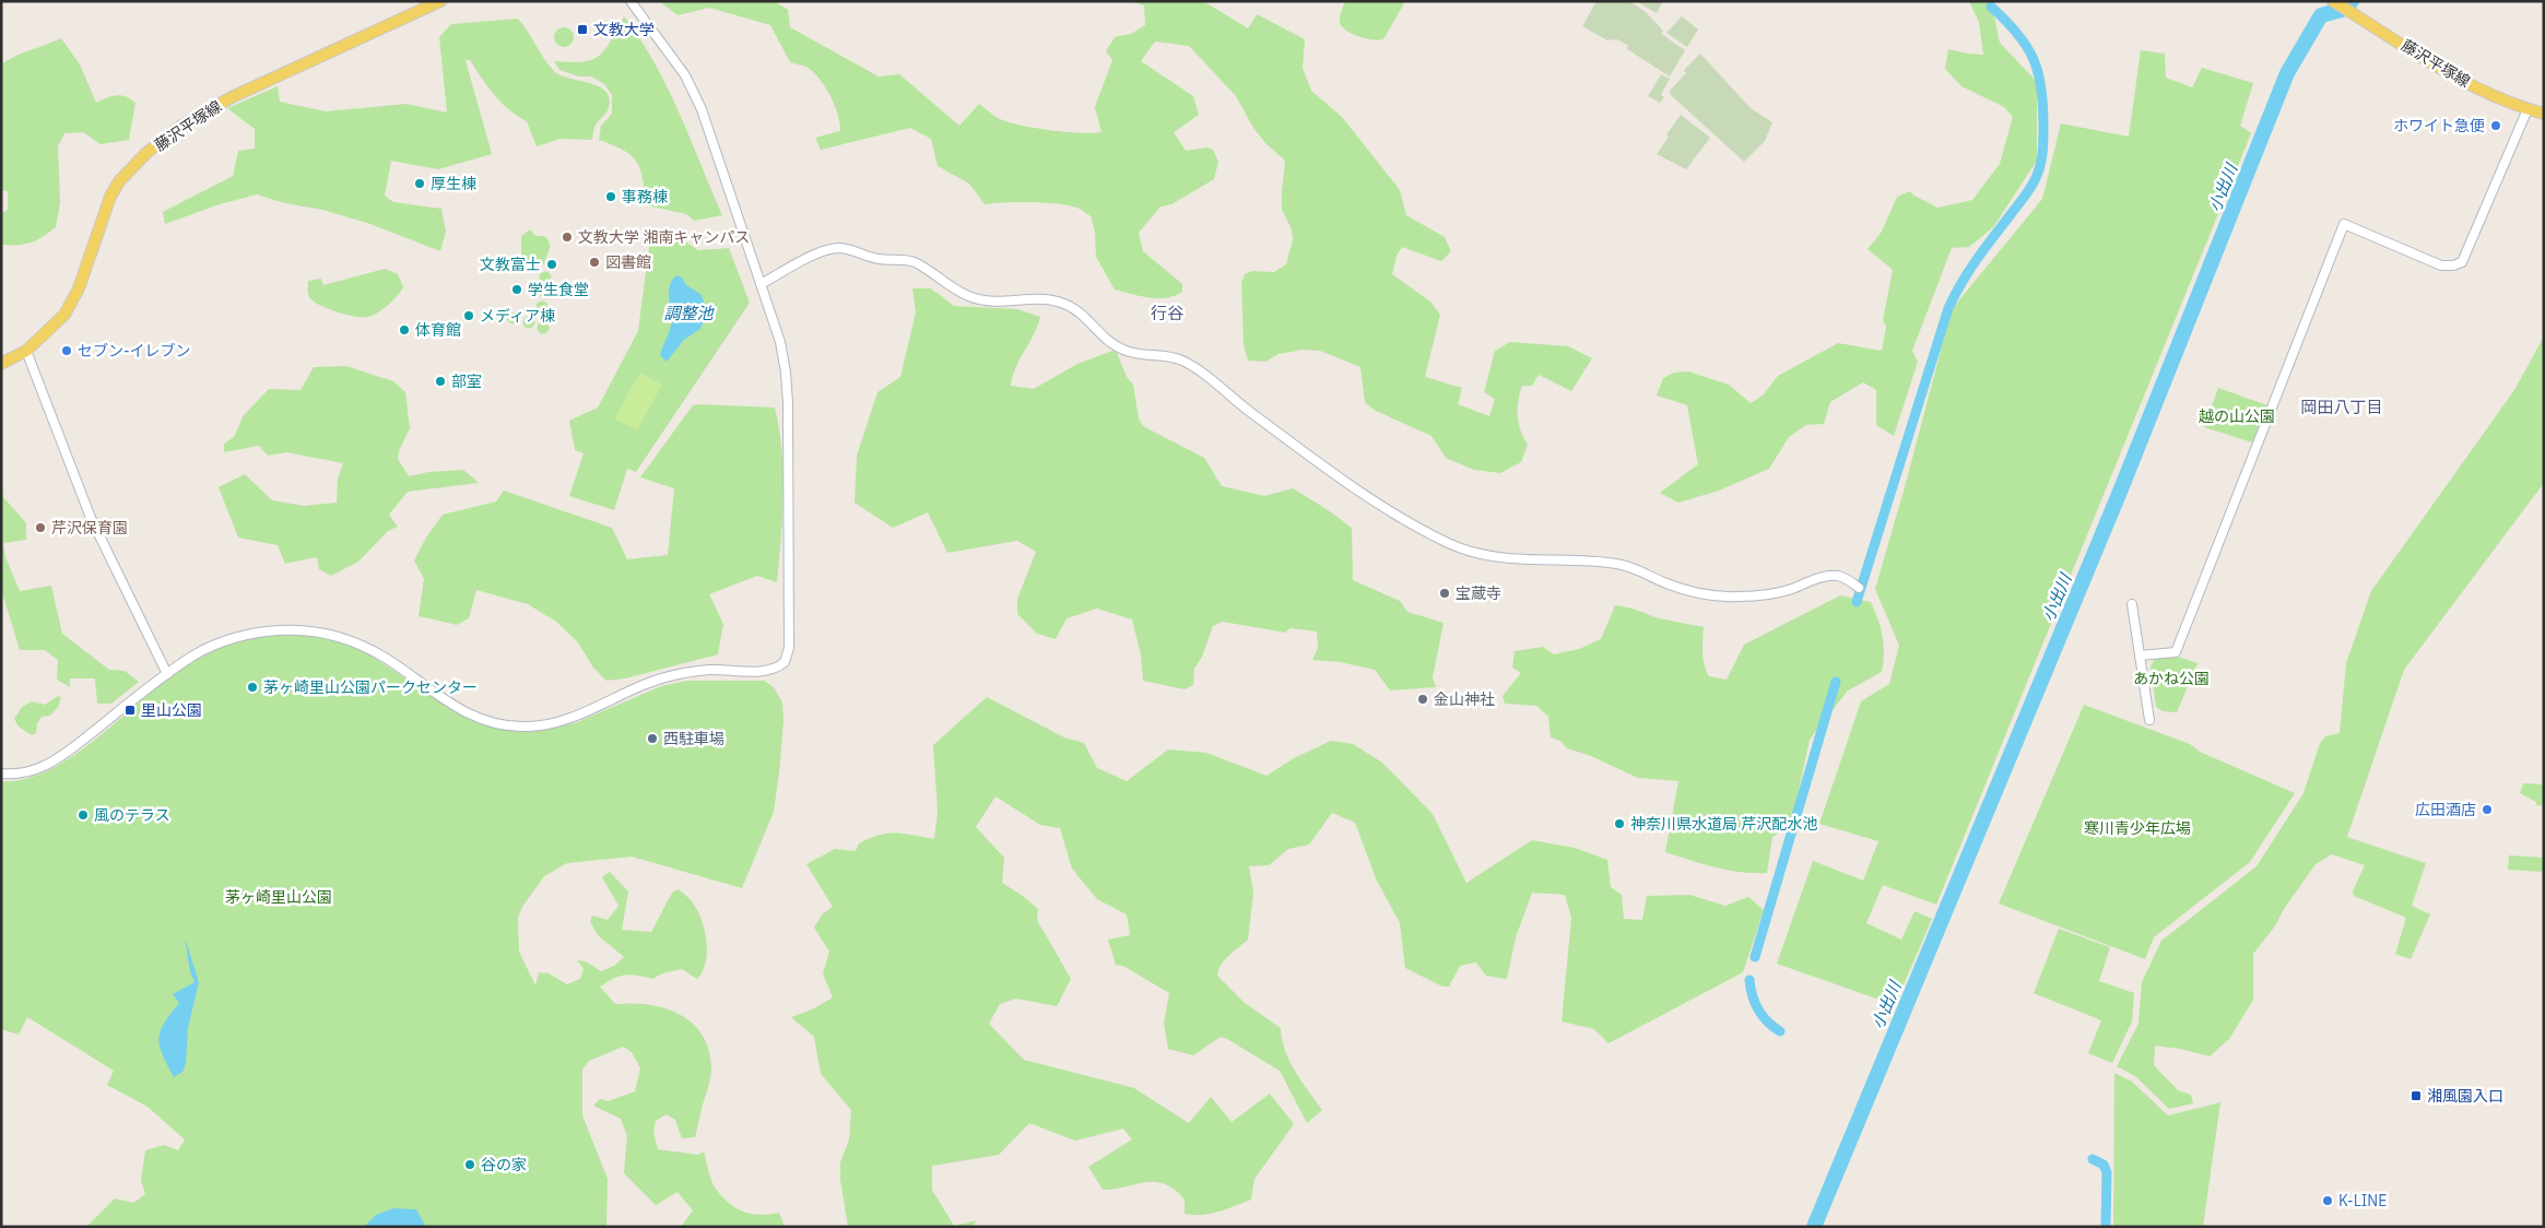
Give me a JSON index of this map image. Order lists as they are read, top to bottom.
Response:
{
  "streets": {
    "main road": ["藤沢平塚線"]
  },
  "districts": ["行谷", "岡田八丁目"],
  "water": ["小出川", "調整池"],
  "parks": [
    "越の山公園",
    "あかね公園",
    "寒川青少年広場",
    "茅ヶ崎里山公園"
  ],
  "places": {
    "transit": ["文教大学", "里山公園", "湘風園入口"],
    "other": [
      "ホワイト急便",
      "厚生棟",
      "事務棟",
      "文教大学 湘南キャンパス",
      "図書館",
      "文教富士",
      "学生食堂",
      "メディア棟",
      "体育館",
      "セブン-イレブン",
      "部室",
      "芹沢保育園",
      "宝蔵寺",
      "茅ヶ崎里山公園パークセンター",
      "金山神社",
      "西駐車場",
      "広田酒店",
      "風のテラス",
      "神奈川県水道局 芹沢配水池",
      "谷の家",
      "K-LINE"
    ]
  }
}
